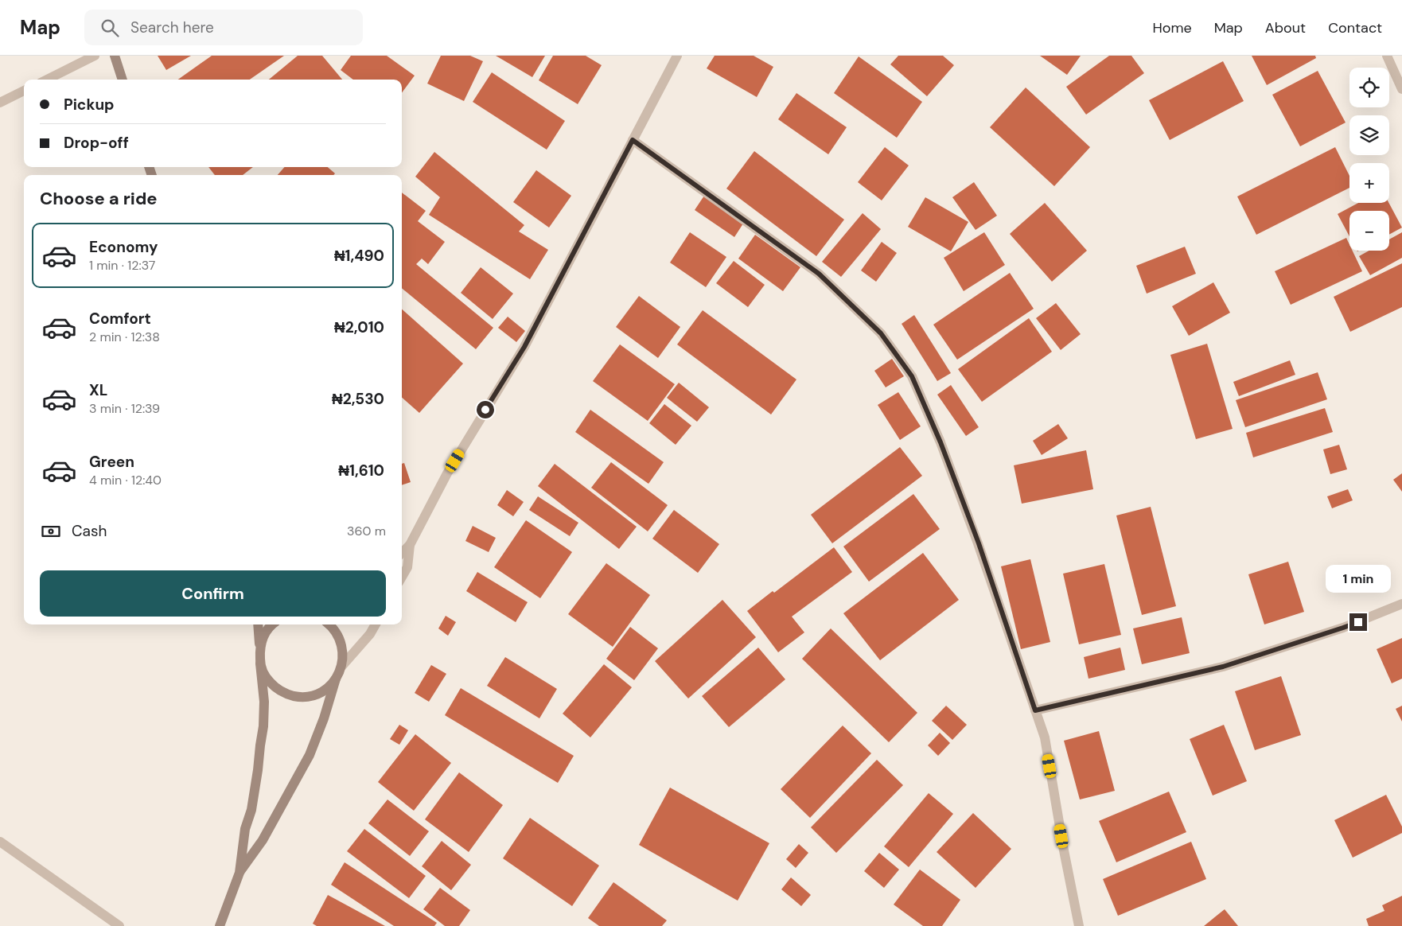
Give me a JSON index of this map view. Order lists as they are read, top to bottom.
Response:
{
  "page": {
    "header": "Map",
    "search": "Search here",
    "nav": [
      "Home",
      "Map",
      "About",
      "Contact"
    ],
    "map_buttons": ["+", "−"],
    "banner": ["Pickup", "Drop-off"],
    "heading": "Choose a ride",
    "list": [
      {
        "name": "Economy",
        "note": "1 min · 12:37",
        "value": "₦1,490"
      },
      {
        "name": "Comfort",
        "note": "2 min · 12:38",
        "value": "₦2,010"
      },
      {
        "name": "XL",
        "note": "3 min · 12:39",
        "value": "₦2,530"
      },
      {
        "name": "Green",
        "note": "4 min · 12:40",
        "value": "₦1,610"
      }
    ],
    "pay": ["Cash", "360 m"],
    "buttons": "Confirm",
    "bubble": "1 min"
  }
}
